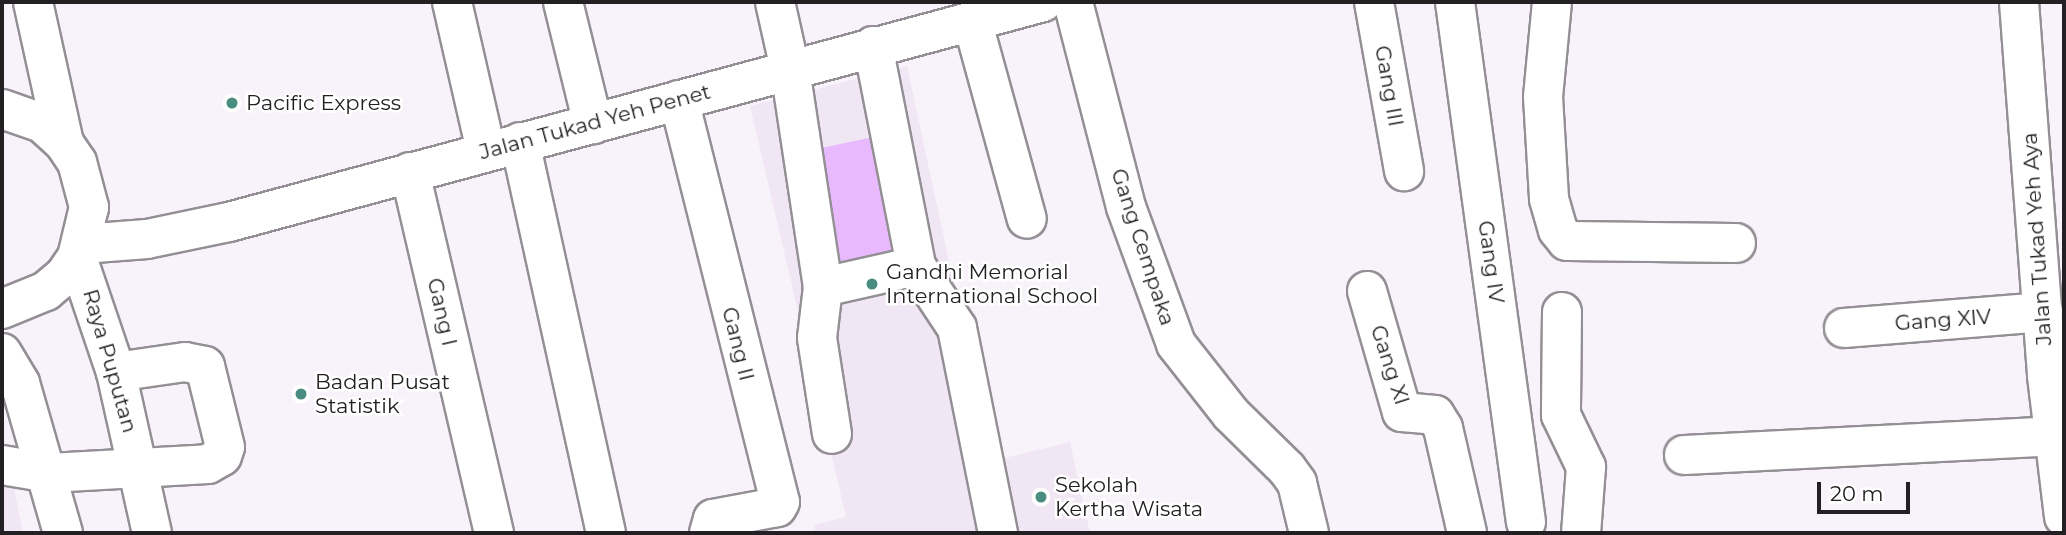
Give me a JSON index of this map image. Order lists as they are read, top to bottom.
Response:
{
  "streets": {
    "street": [
      "Gang III",
      "Jalan Tukad Yeh Penet",
      "Jalan Tukad Yeh Aya",
      "Gang Cempaka",
      "Gang IV",
      "Gang I",
      "Gang XIV",
      "Gang II",
      "Raya Puputan",
      "Gang XI"
    ]
  },
  "crossings": [
    ["Jalan Tukad Yeh Penet", "Gang I"],
    ["Jalan Tukad Yeh Penet", "Gang II"],
    ["Jalan Tukad Yeh Penet", "Raya Puputan"],
    ["Jalan Tukad Yeh Aya", "Gang XIV"]
  ],
  "places": [
    "Pacific Express",
    "Gandhi Memorial International School",
    "Badan Pusat Statistik",
    "Sekolah Kertha Wisata"
  ],
  "scale_bar": "20 m"
}
